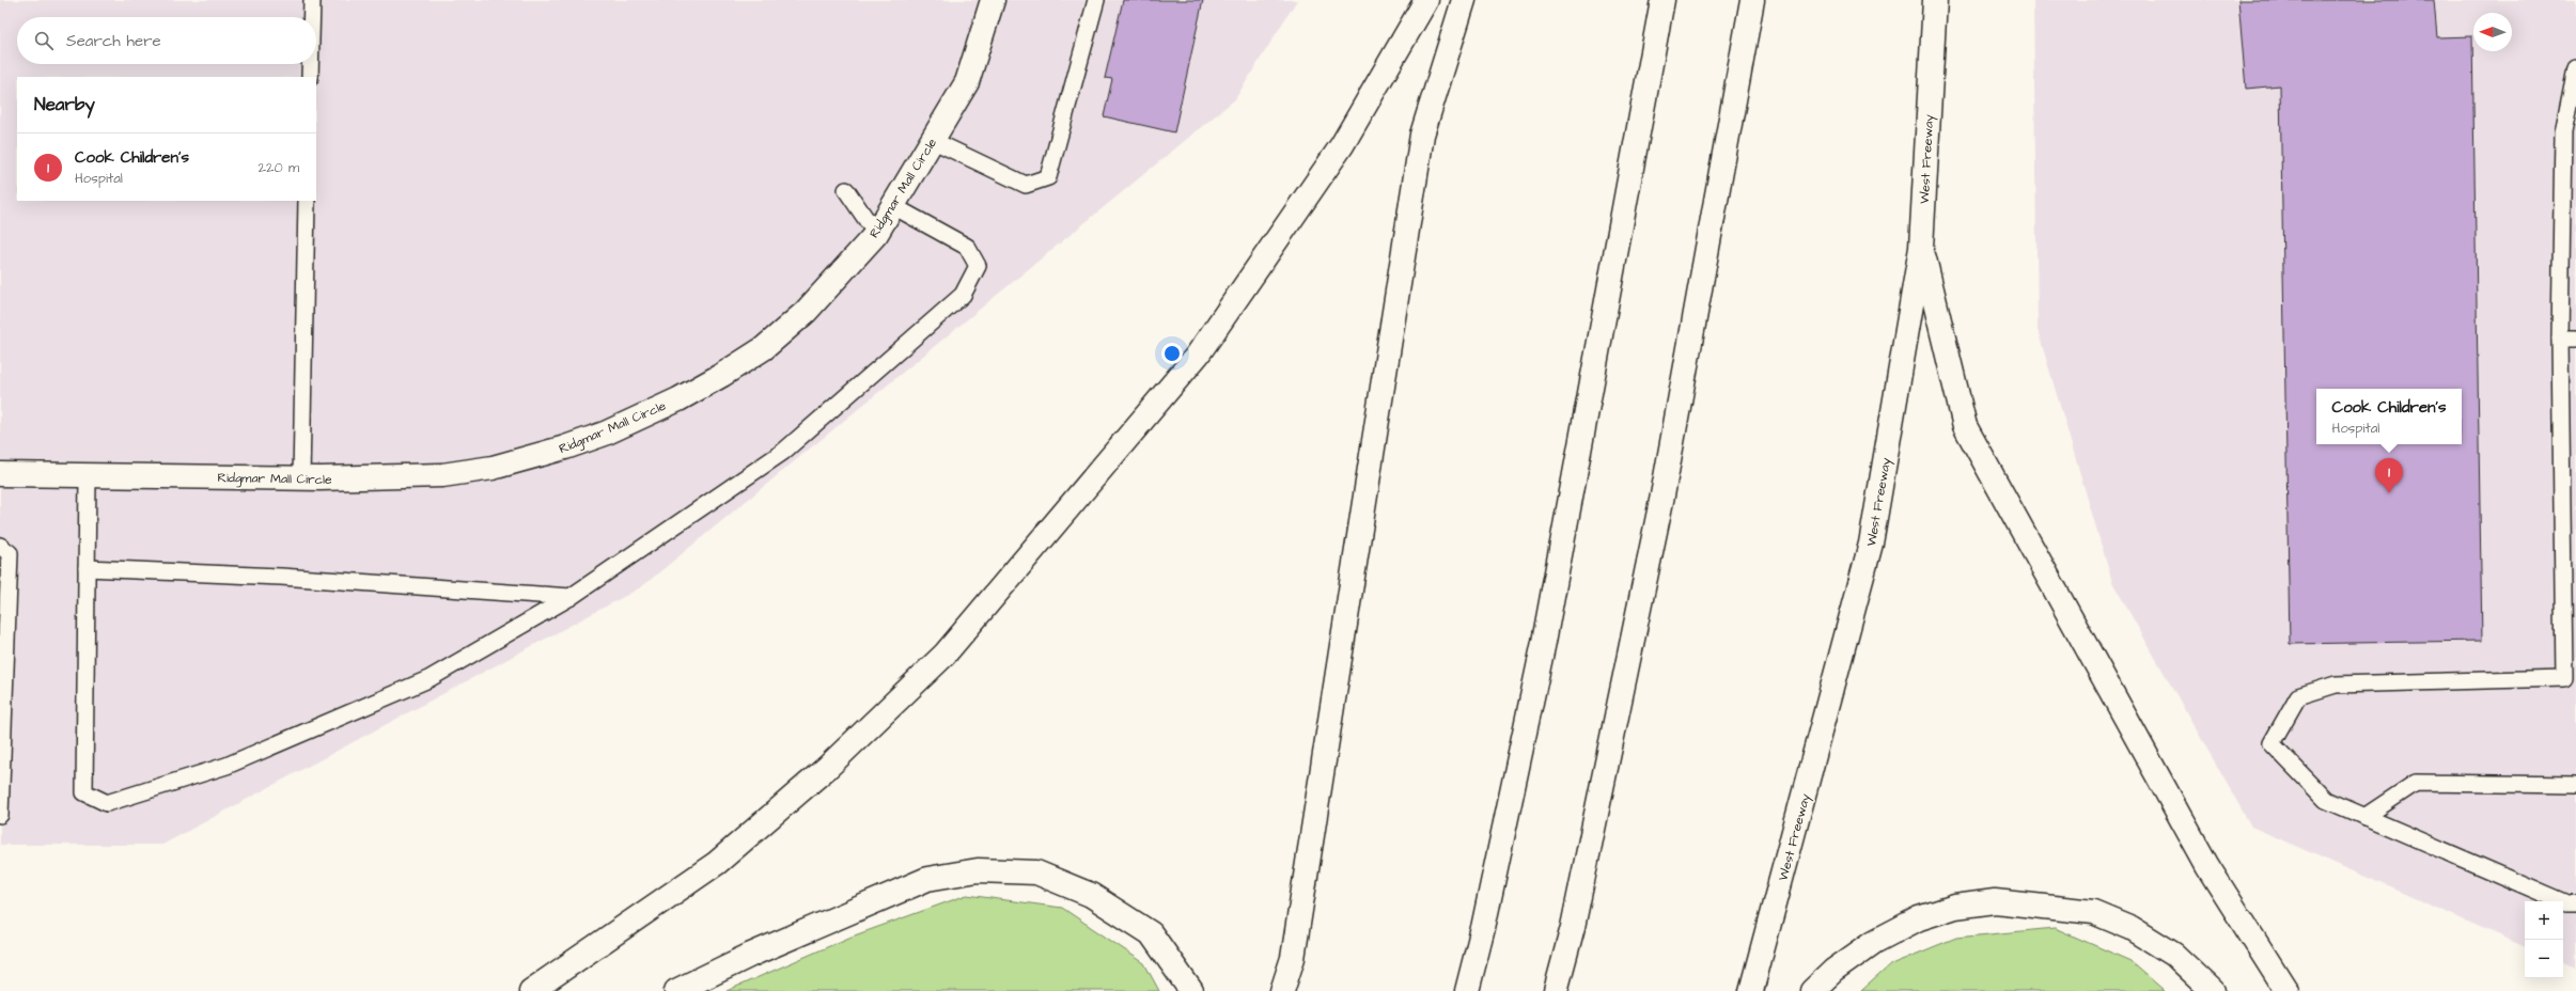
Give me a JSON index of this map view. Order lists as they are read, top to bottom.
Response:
{
  "streets": {
    "main road": ["West Freeway", "Ridgmar Mall Circle"]
  },
  "north": "left",
  "page": {
    "search": "Search here",
    "heading": "Nearby",
    "list": [
      {
        "mark": "1",
        "name": "Cook Children's",
        "note": "Hospital",
        "value": "220 m"
      }
    ],
    "popup": ["Cook Children's", "Hospital"],
    "pins": "1",
    "map_buttons": ["+", "−"]
  }
}
